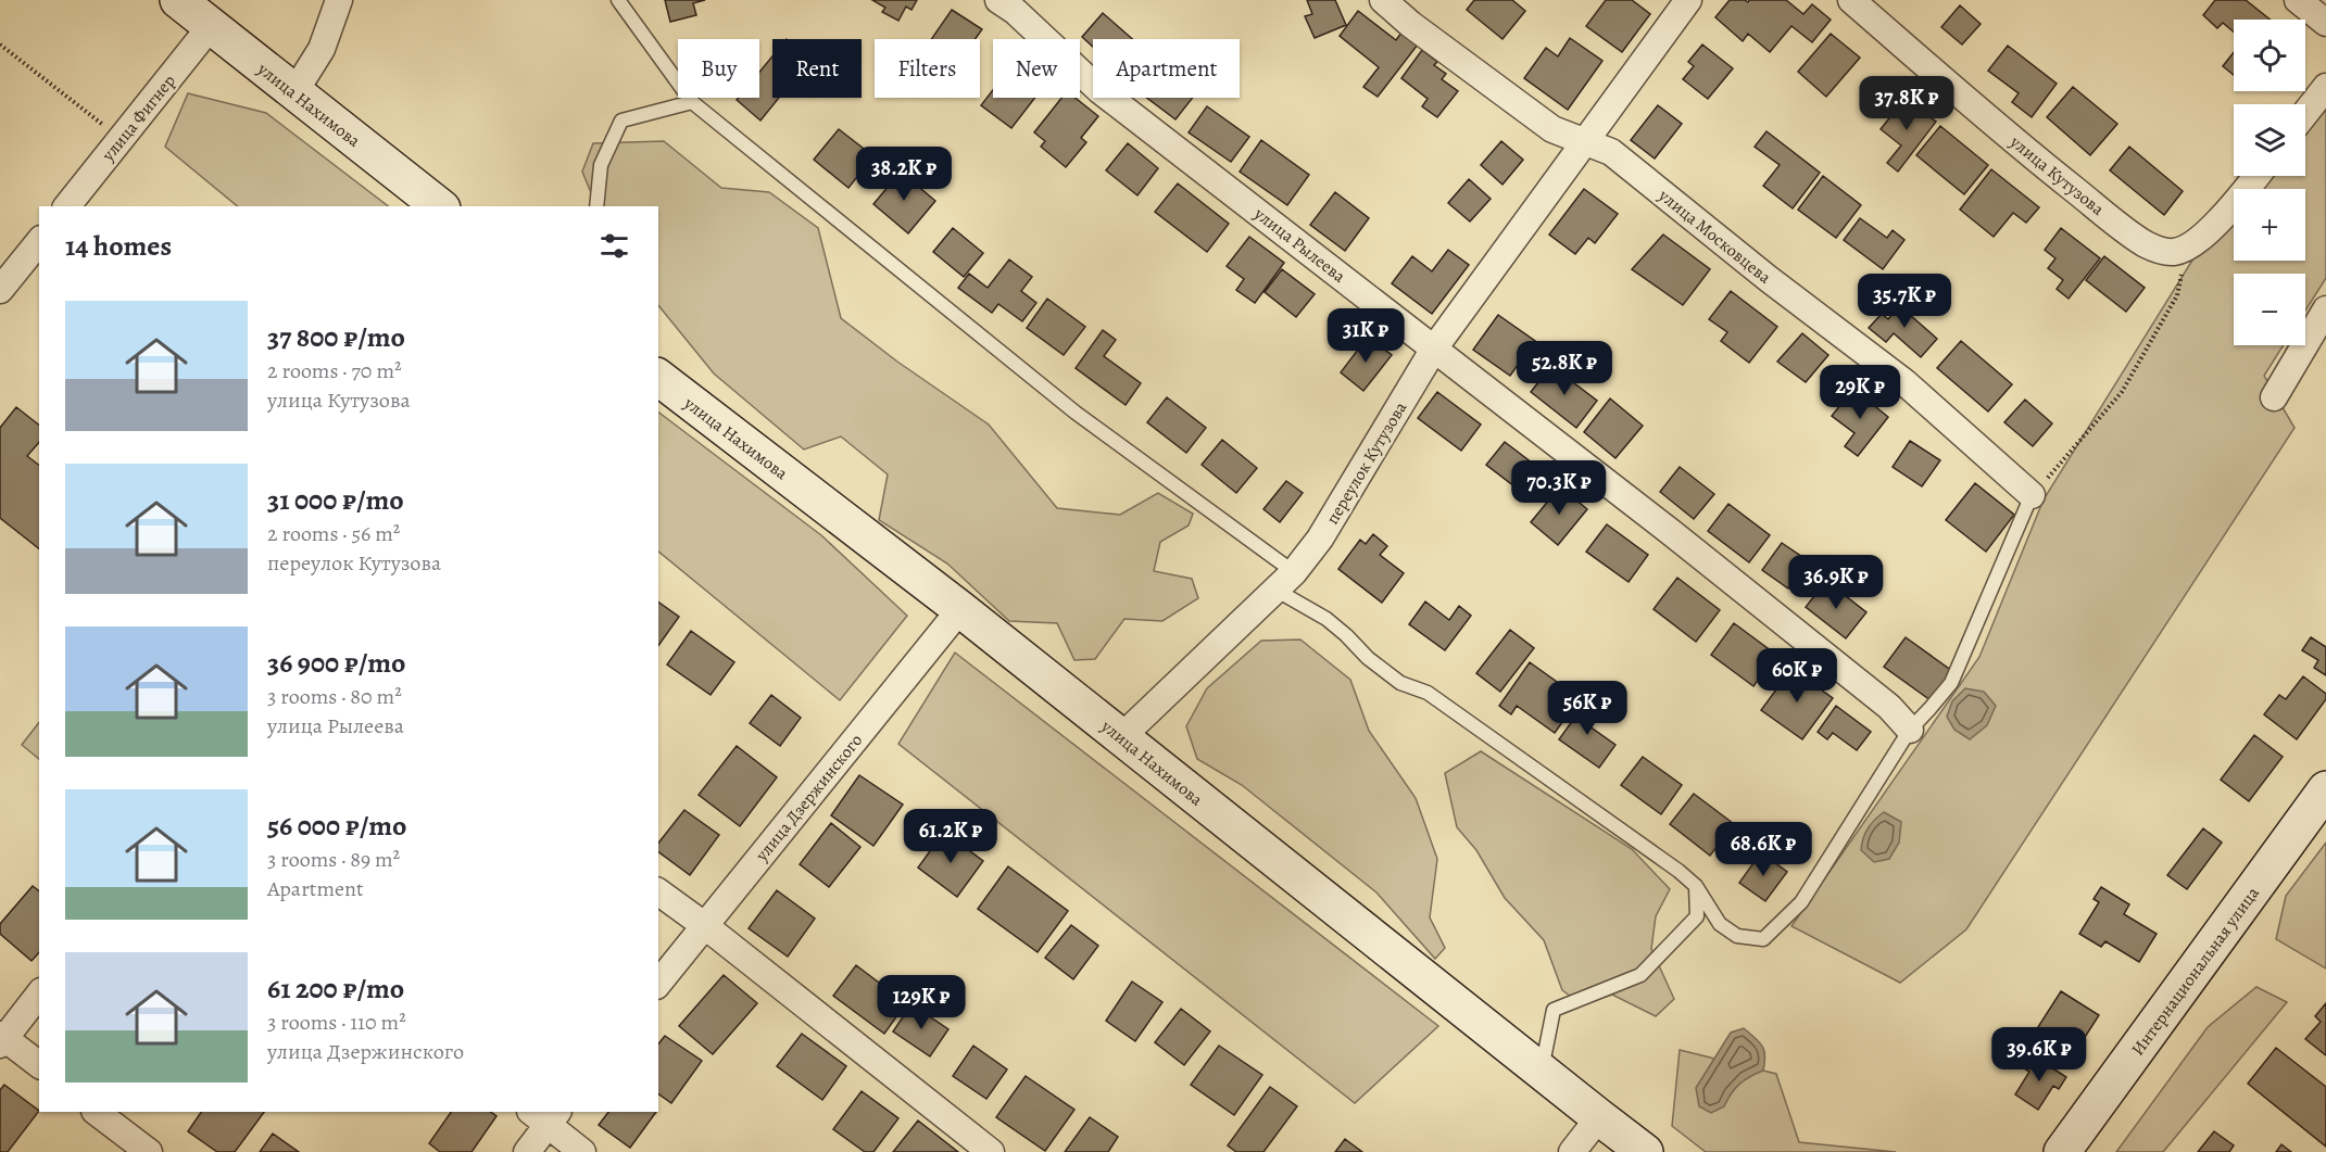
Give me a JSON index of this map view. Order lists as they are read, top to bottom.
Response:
{
  "streets": {
    "main road": ["улица Нахимова", "Интернациональная улица"],
    "street": [
      "улица Фигнер",
      "улица Кутузова",
      "улица Московцева",
      "улица Рылеева",
      "переулок Кутузова",
      "улица Дзержинского"
    ]
  },
  "crossings": [
    ["улица Нахимова", "улица Фигнер"],
    ["улица Нахимова", "переулок Кутузова"],
    ["улица Нахимова", "улица Дзержинского"],
    ["улица Московцева", "переулок Кутузова"],
    ["улица Рылеева", "переулок Кутузова"]
  ],
  "page": {
    "map_buttons": ["+", "−"],
    "chip": [
      "Buy",
      "Rent",
      "Filters",
      "New",
      "Apartment"
    ],
    "price": [
      "37.8K ₽",
      "38.2K ₽",
      "35.7K ₽",
      "31K ₽",
      "52.8K ₽",
      "29K ₽",
      "70.3K ₽",
      "36.9K ₽",
      "60K ₽",
      "56K ₽",
      "61.2K ₽",
      "68.6K ₽",
      "129K ₽",
      "39.6K ₽"
    ],
    "heading": "14 homes",
    "list": [
      {
        "name": "37 800 ₽/mo",
        "note": "2 rooms · 70 m² · улица Кутузова"
      },
      {
        "name": "31 000 ₽/mo",
        "note": "2 rooms · 56 m² · переулок Кутузова"
      },
      {
        "name": "36 900 ₽/mo",
        "note": "3 rooms · 80 m² · улица Рылеева"
      },
      {
        "name": "56 000 ₽/mo",
        "note": "3 rooms · 89 m² · Apartment"
      },
      {
        "name": "61 200 ₽/mo",
        "note": "3 rooms · 110 m² · улица Дзержинского"
      }
    ]
  }
}
